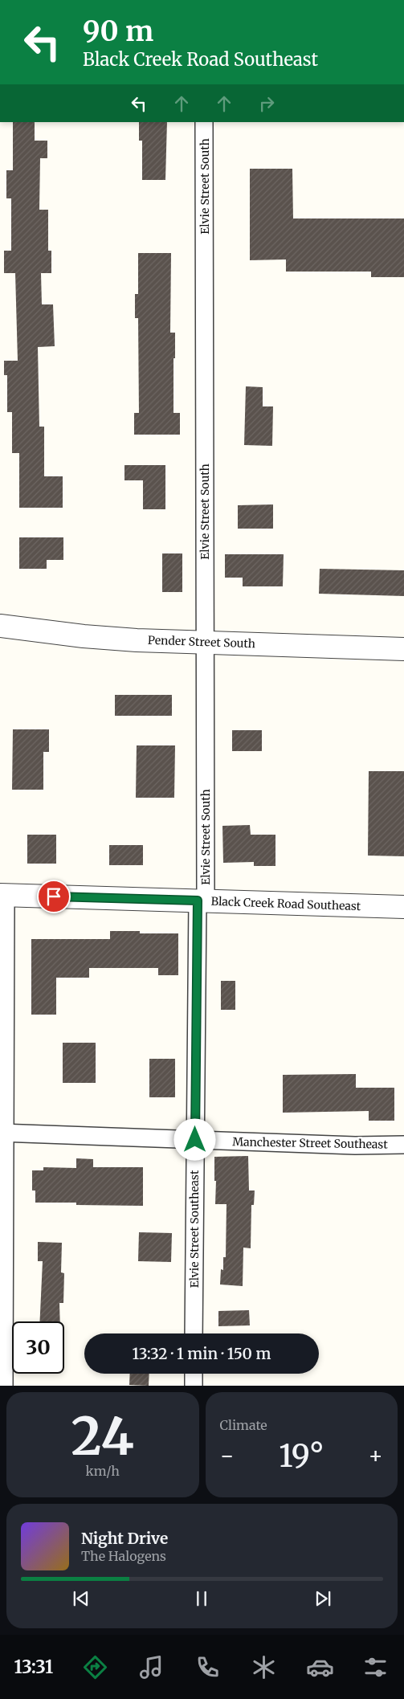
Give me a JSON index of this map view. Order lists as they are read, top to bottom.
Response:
{
  "streets": {
    "street": [
      "Elvie Street South",
      "Pender Street South",
      "Black Creek Road Southeast",
      "Manchester Street Southeast",
      "Elvie Street Southeast"
    ]
  },
  "crossings": [
    ["Elvie Street South", "Pender Street South"],
    ["Elvie Street South", "Black Creek Road Southeast"],
    ["Elvie Street South", "Elvie Street Southeast"],
    ["Black Creek Road Southeast", "Elvie Street Southeast"],
    ["Manchester Street Southeast", "Elvie Street Southeast"]
  ],
  "page": {
    "turn": ["90 m", "Black Creek Road Southeast"],
    "limit": "30",
    "trip": "13:32 · 1 min · 150 m",
    "tile": [
      ["24", "km/h"],
      "Climate"
    ],
    "heat": ["−", "19°", "+"],
    "song": ["Night Drive", "The Halogens"],
    "tabs": "13:31"
  }
}
